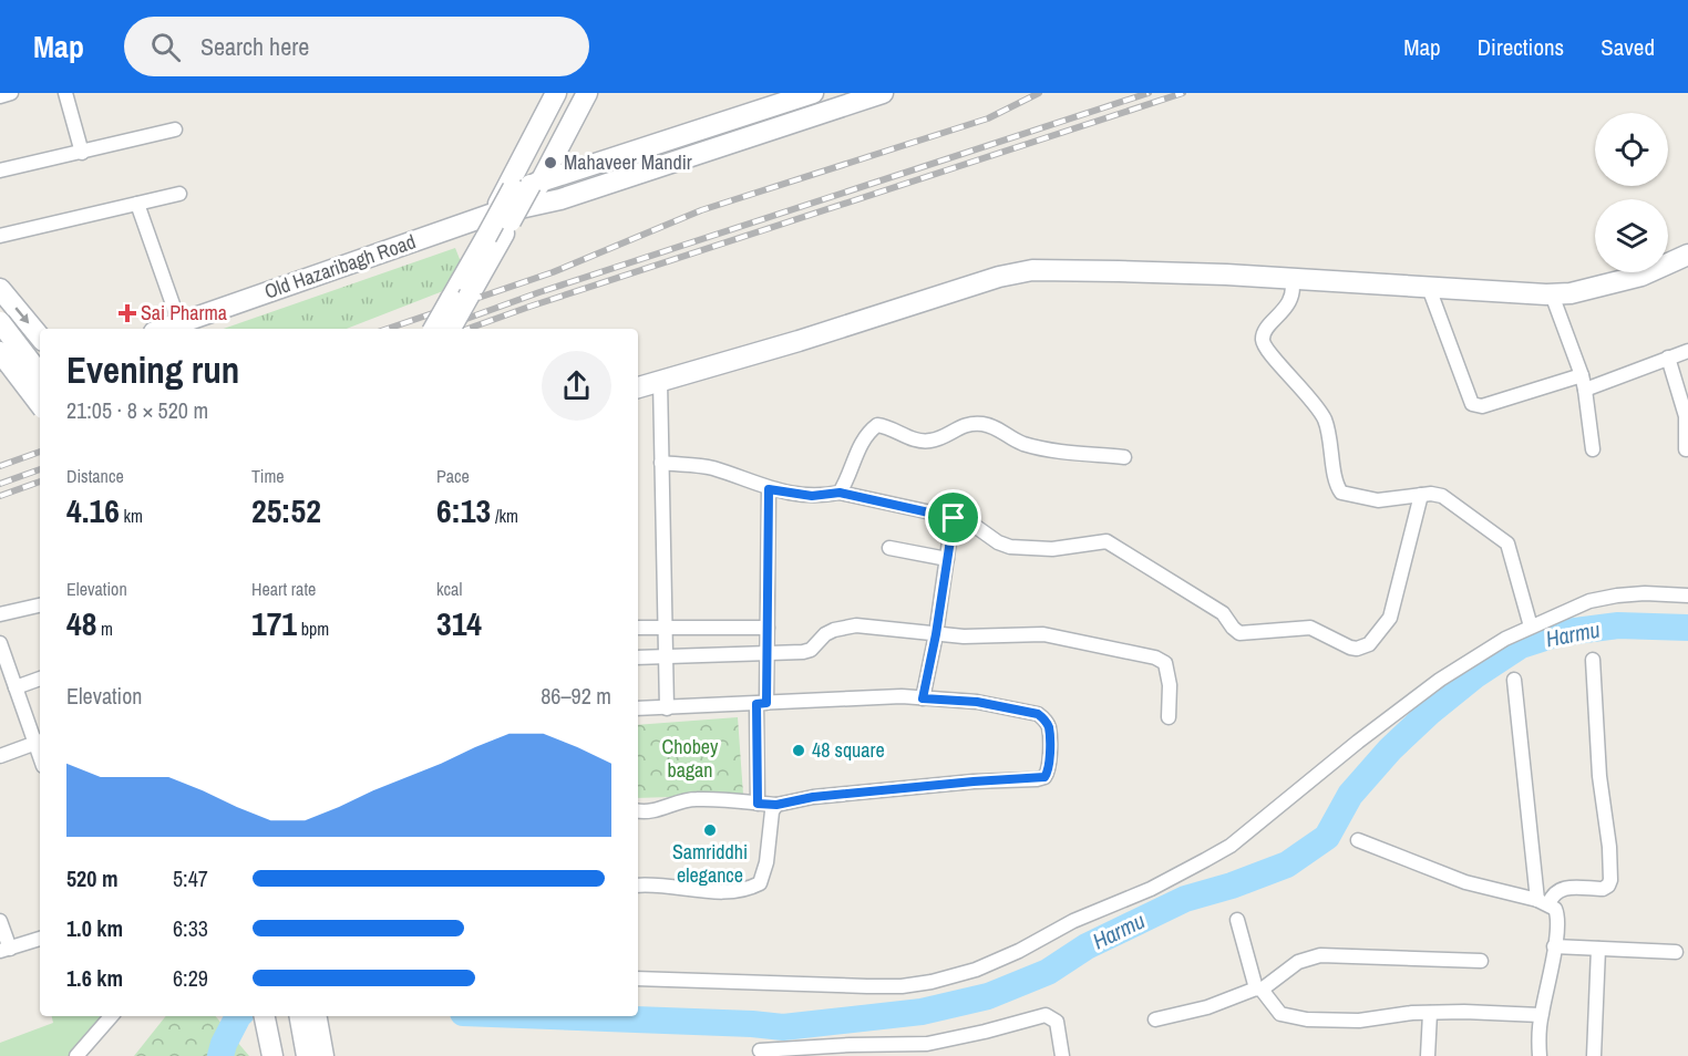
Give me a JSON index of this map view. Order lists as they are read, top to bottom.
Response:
{
  "streets": {
    "main road": ["Old Hazaribagh Road"]
  },
  "water": ["Harmu"],
  "parks": ["Chobey bagan"],
  "places": {
    "other": ["Mahaveer Mandir", "48 square", "Samriddhi elegance"],
    "health": ["Sai Pharma"]
  },
  "page": {
    "header": "Map",
    "search": "Search here",
    "nav": ["Map", "Directions", "Saved"],
    "heading": ["Evening run", "21:05 · 8 × 520 m"],
    "stats": [
      ["Distance", "4.16 km"],
      ["Time", "25:52"],
      ["Pace", "6:13 /km"],
      ["Elevation", "48 m"],
      ["Heart rate", "171 bpm"],
      ["kcal", "314"]
    ],
    "chart": ["Elevation", "86–92 m"],
    "list": [
      {
        "name": "520 m",
        "note": "5:47"
      },
      {
        "name": "1.0 km",
        "note": "6:33"
      },
      {
        "name": "1.6 km",
        "note": "6:29"
      }
    ]
  }
}
